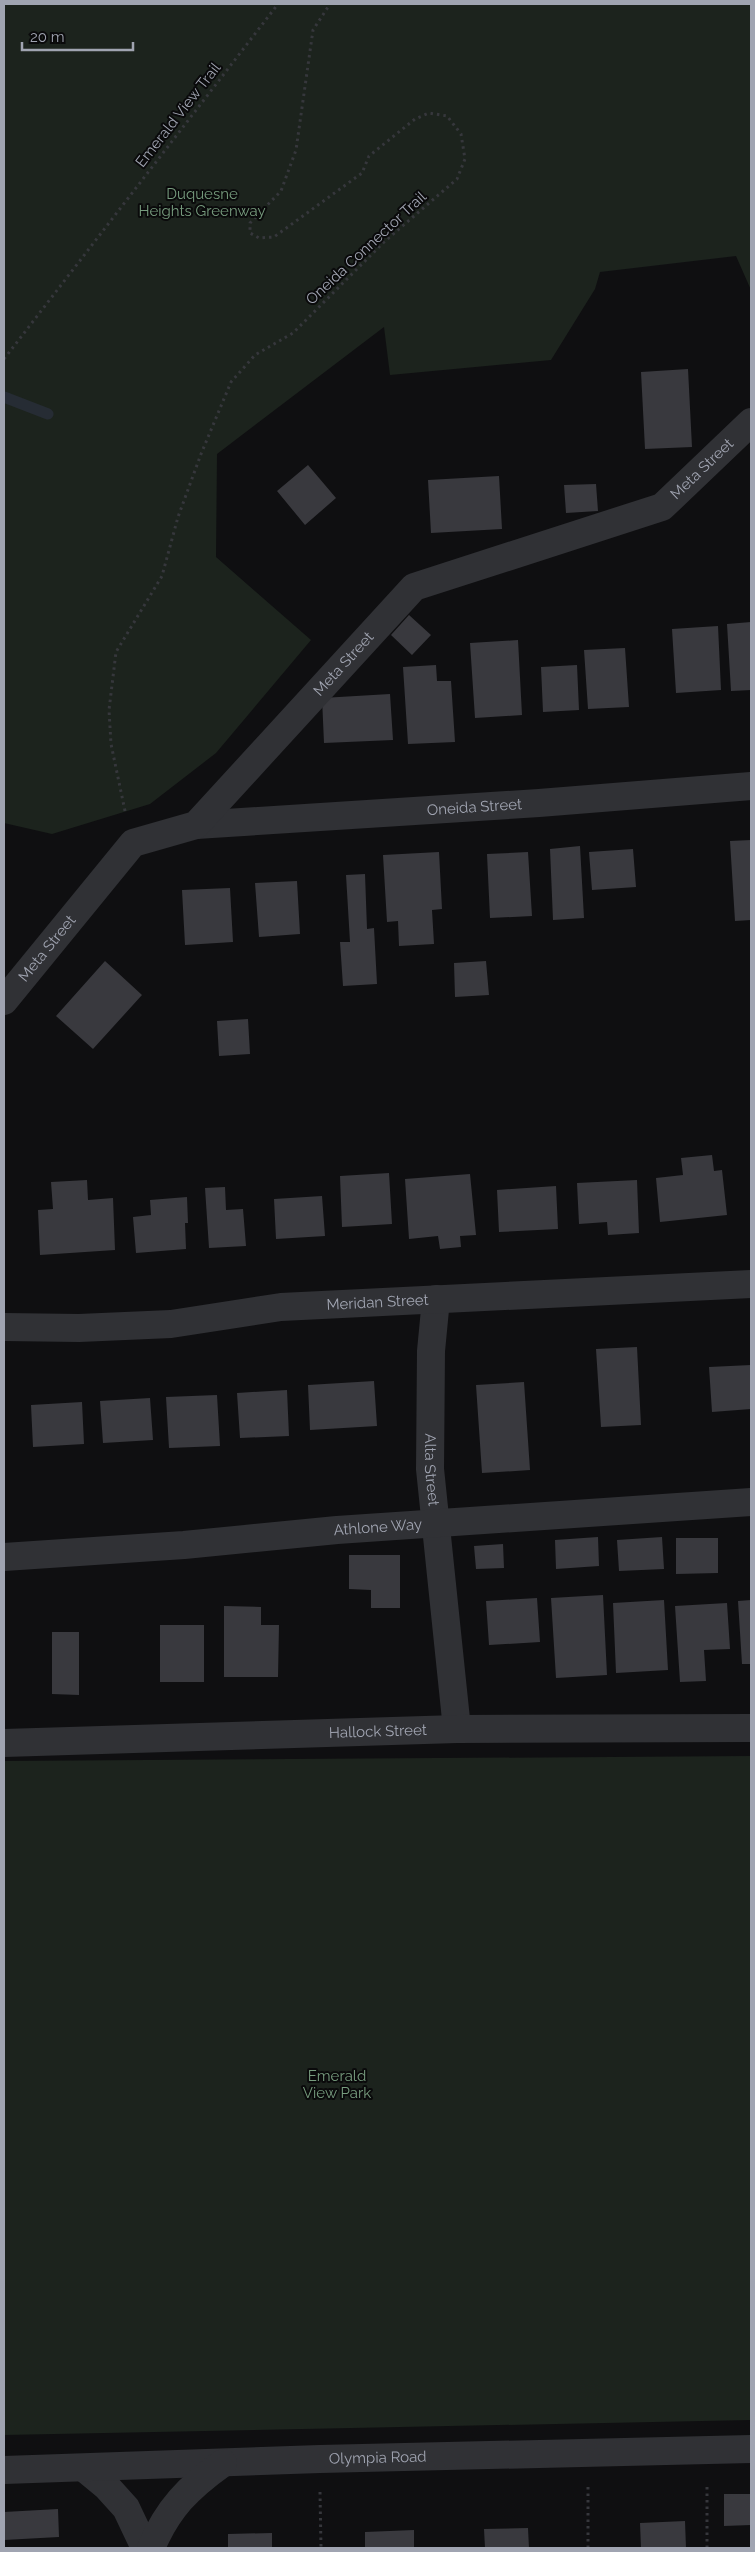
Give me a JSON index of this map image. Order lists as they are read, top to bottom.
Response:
{
  "streets": {
    "street": [
      "Meta Street",
      "Oneida Street",
      "Meridan Street",
      "Alta Street",
      "Athlone Way",
      "Hallock Street",
      "Olympia Road"
    ],
    "path": ["Emerald View Trail", "Oneida Connector Trail"]
  },
  "crossings": [
    ["Oneida Connector Trail", "Meta Street"],
    ["Meta Street", "Oneida Street"],
    ["Meridan Street", "Alta Street"],
    ["Alta Street", "Athlone Way"],
    ["Alta Street", "Hallock Street"]
  ],
  "parks": ["Duquesne Heights Greenway", "Emerald View Park"],
  "scale_bar": "20 m"
}
